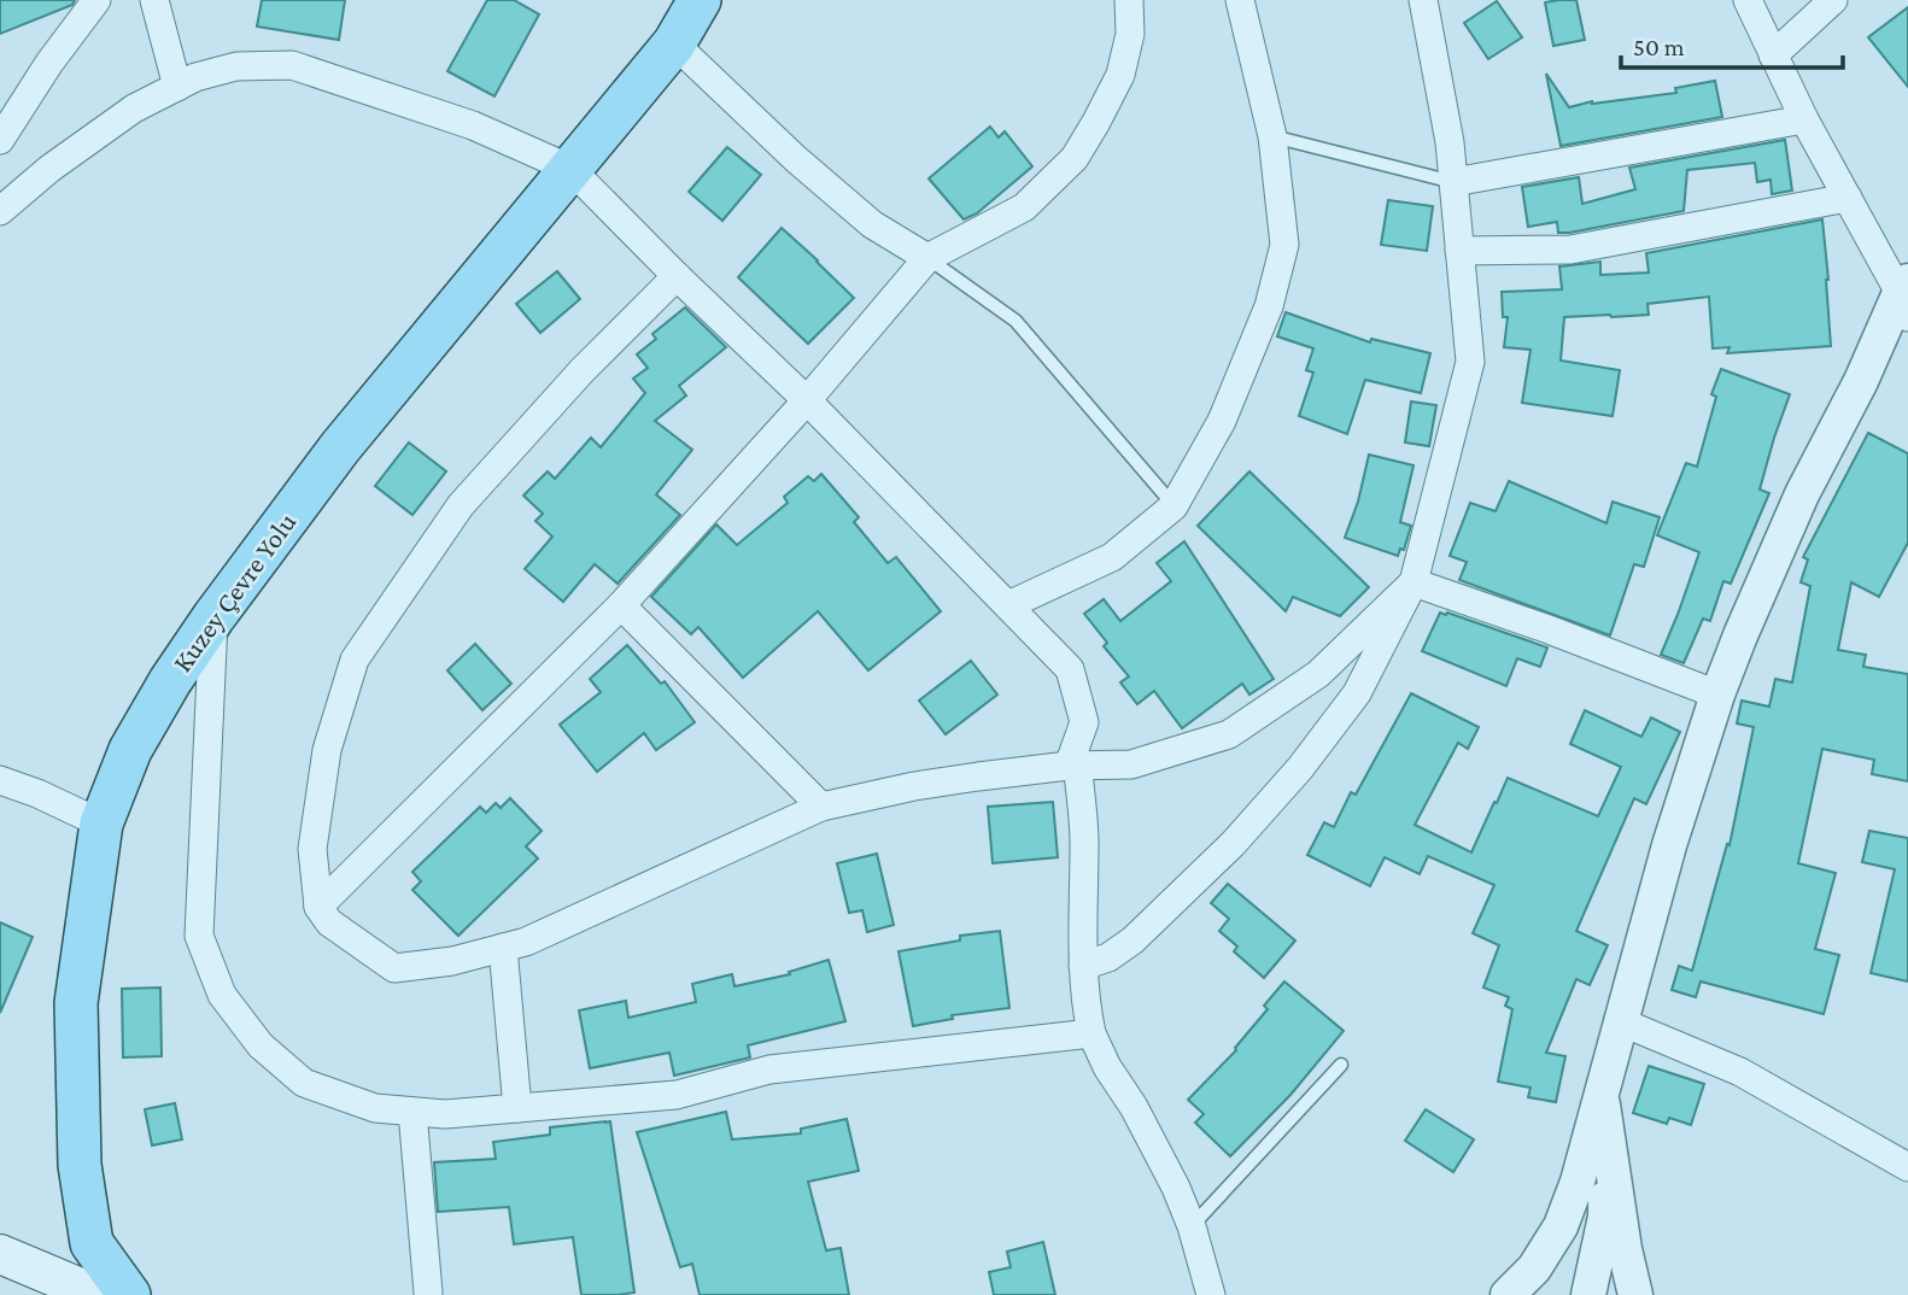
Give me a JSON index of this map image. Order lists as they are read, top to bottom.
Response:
{
  "streets": {
    "main road": ["Kuzey Çevre Yolu"]
  },
  "scale_bar": "50 m"
}
